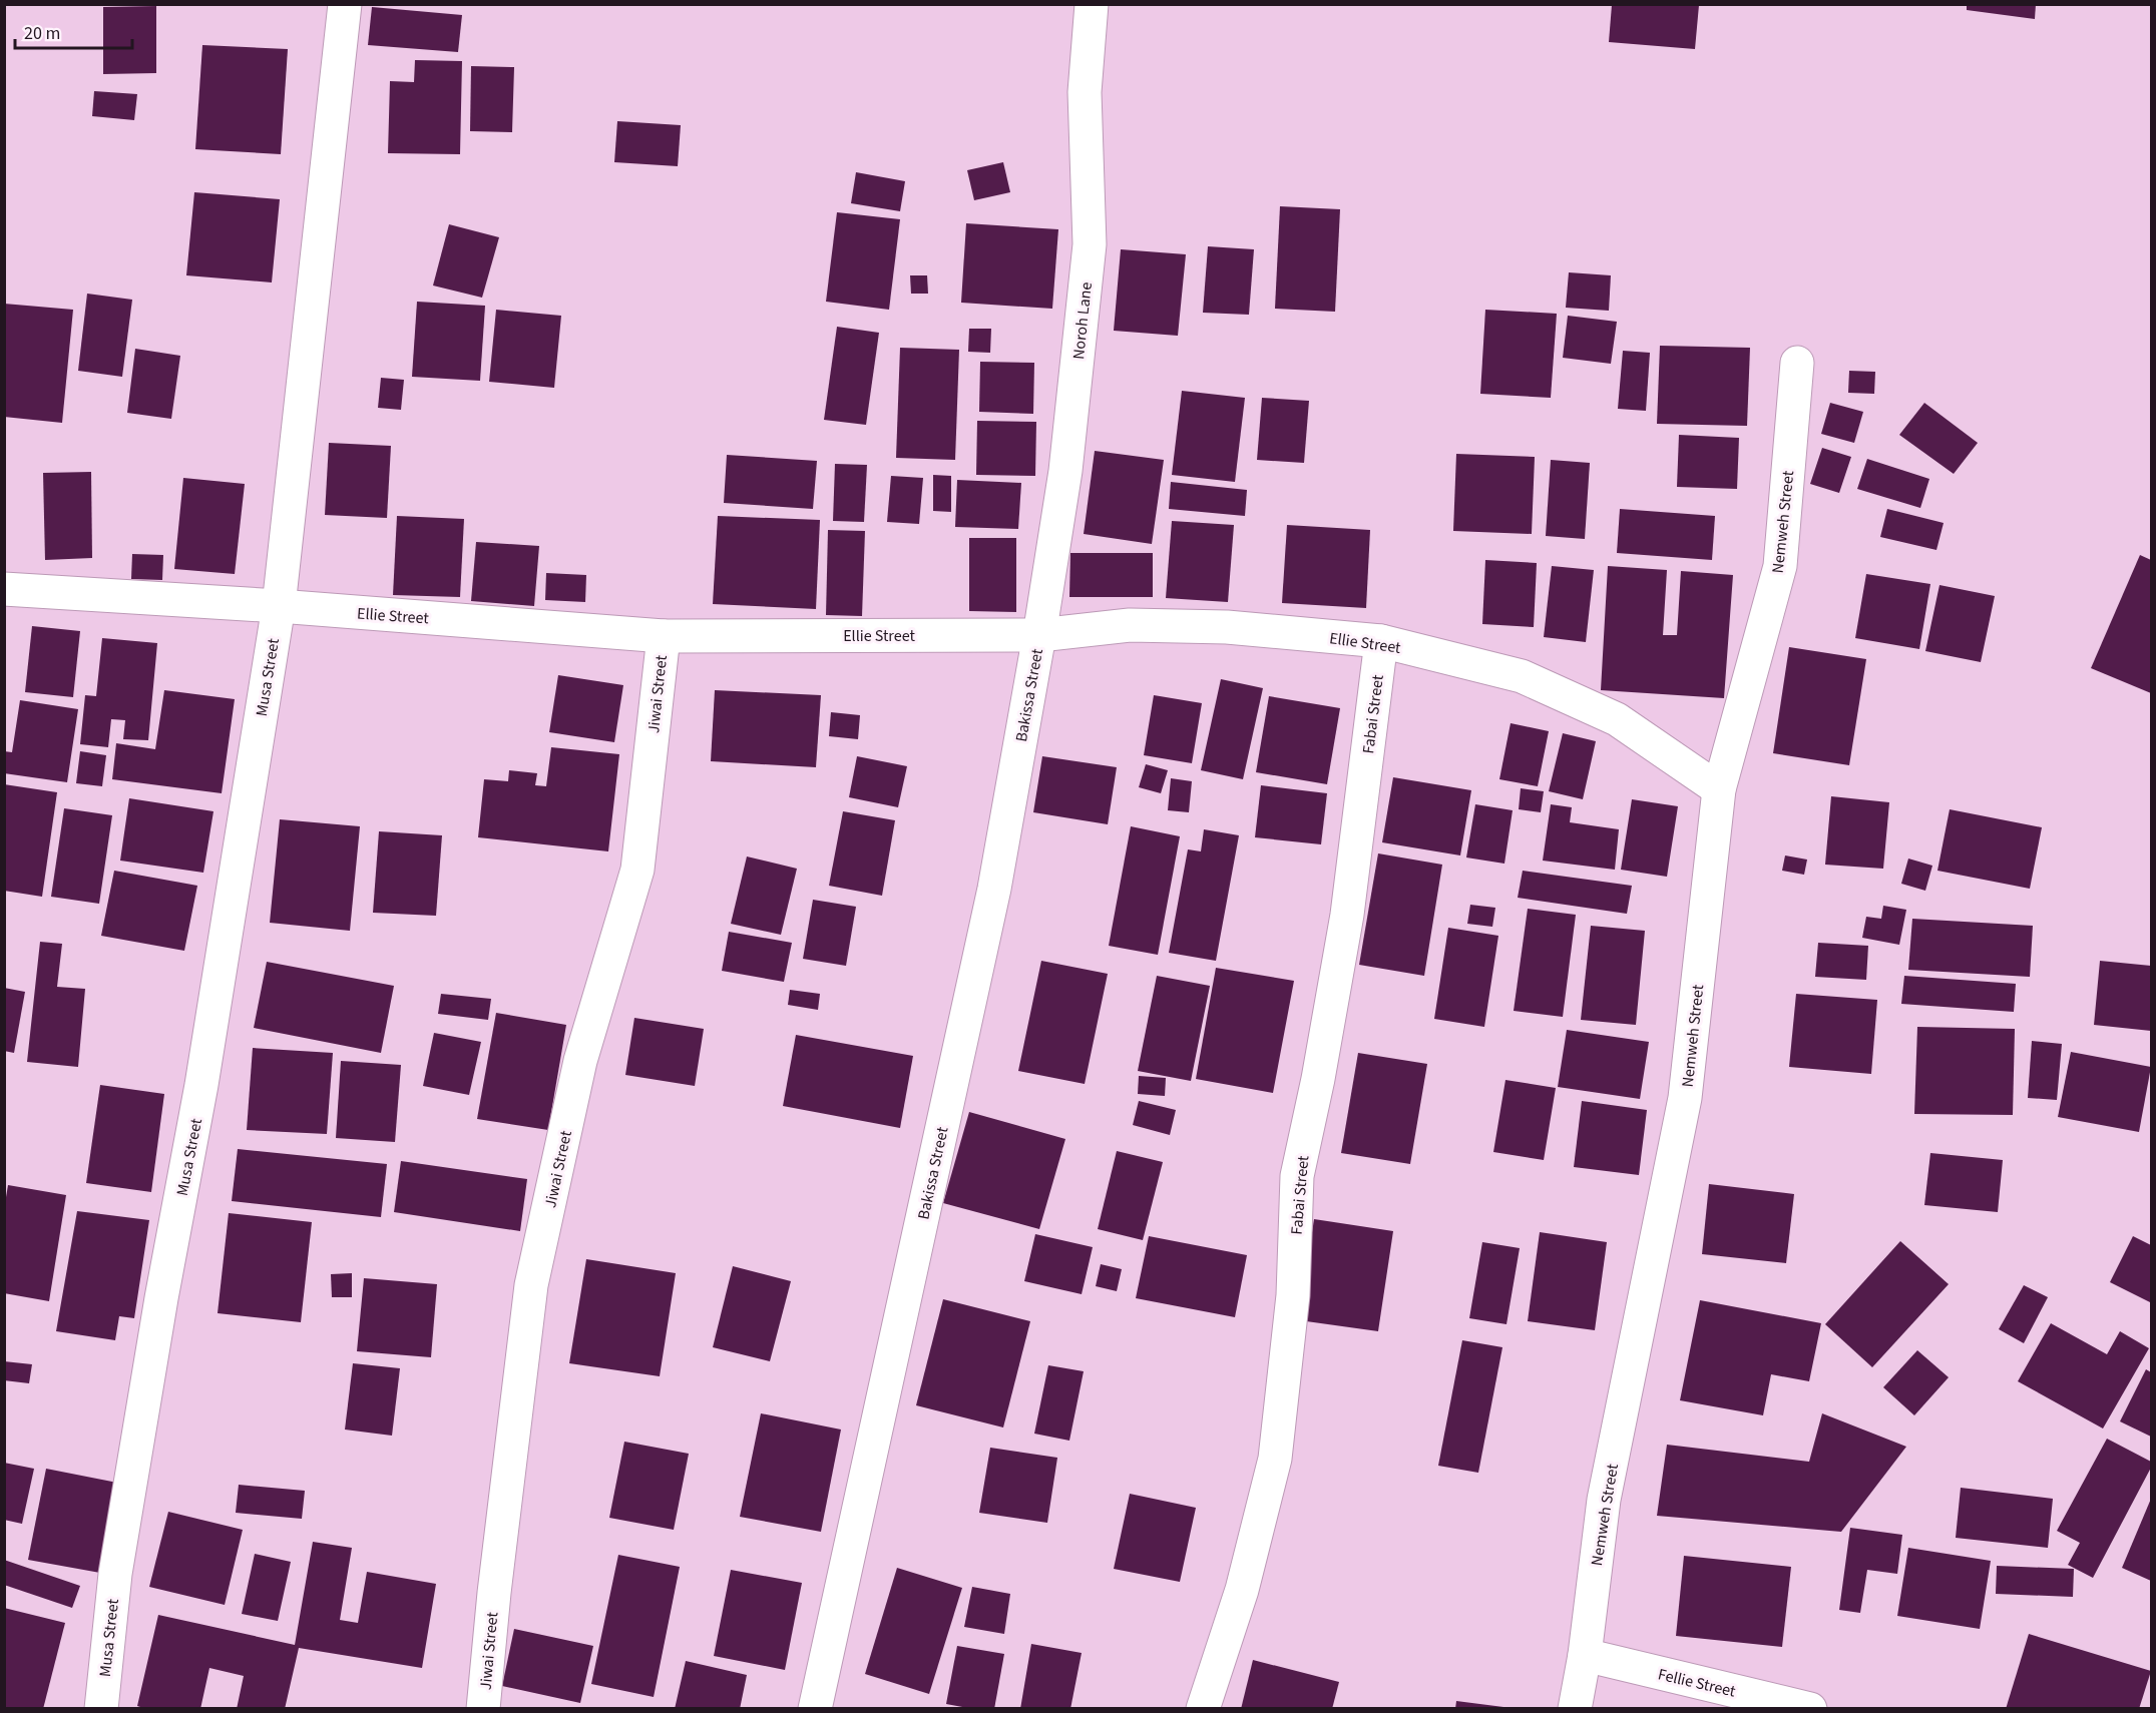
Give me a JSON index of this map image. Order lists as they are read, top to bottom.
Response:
{
  "streets": {
    "street": [
      "Noroh Lane",
      "Nemweh Street",
      "Ellie Street",
      "Musa Street",
      "Jiwai Street",
      "Bakissa Street",
      "Fabai Street",
      "Fellie Street"
    ]
  },
  "crossings": [
    ["Noroh Lane", "Ellie Street"],
    ["Noroh Lane", "Bakissa Street"],
    ["Nemweh Street", "Ellie Street"],
    ["Nemweh Street", "Fellie Street"],
    ["Ellie Street", "Musa Street"],
    ["Ellie Street", "Jiwai Street"],
    ["Ellie Street", "Bakissa Street"],
    ["Ellie Street", "Fabai Street"]
  ],
  "scale_bar": "20 m"
}
